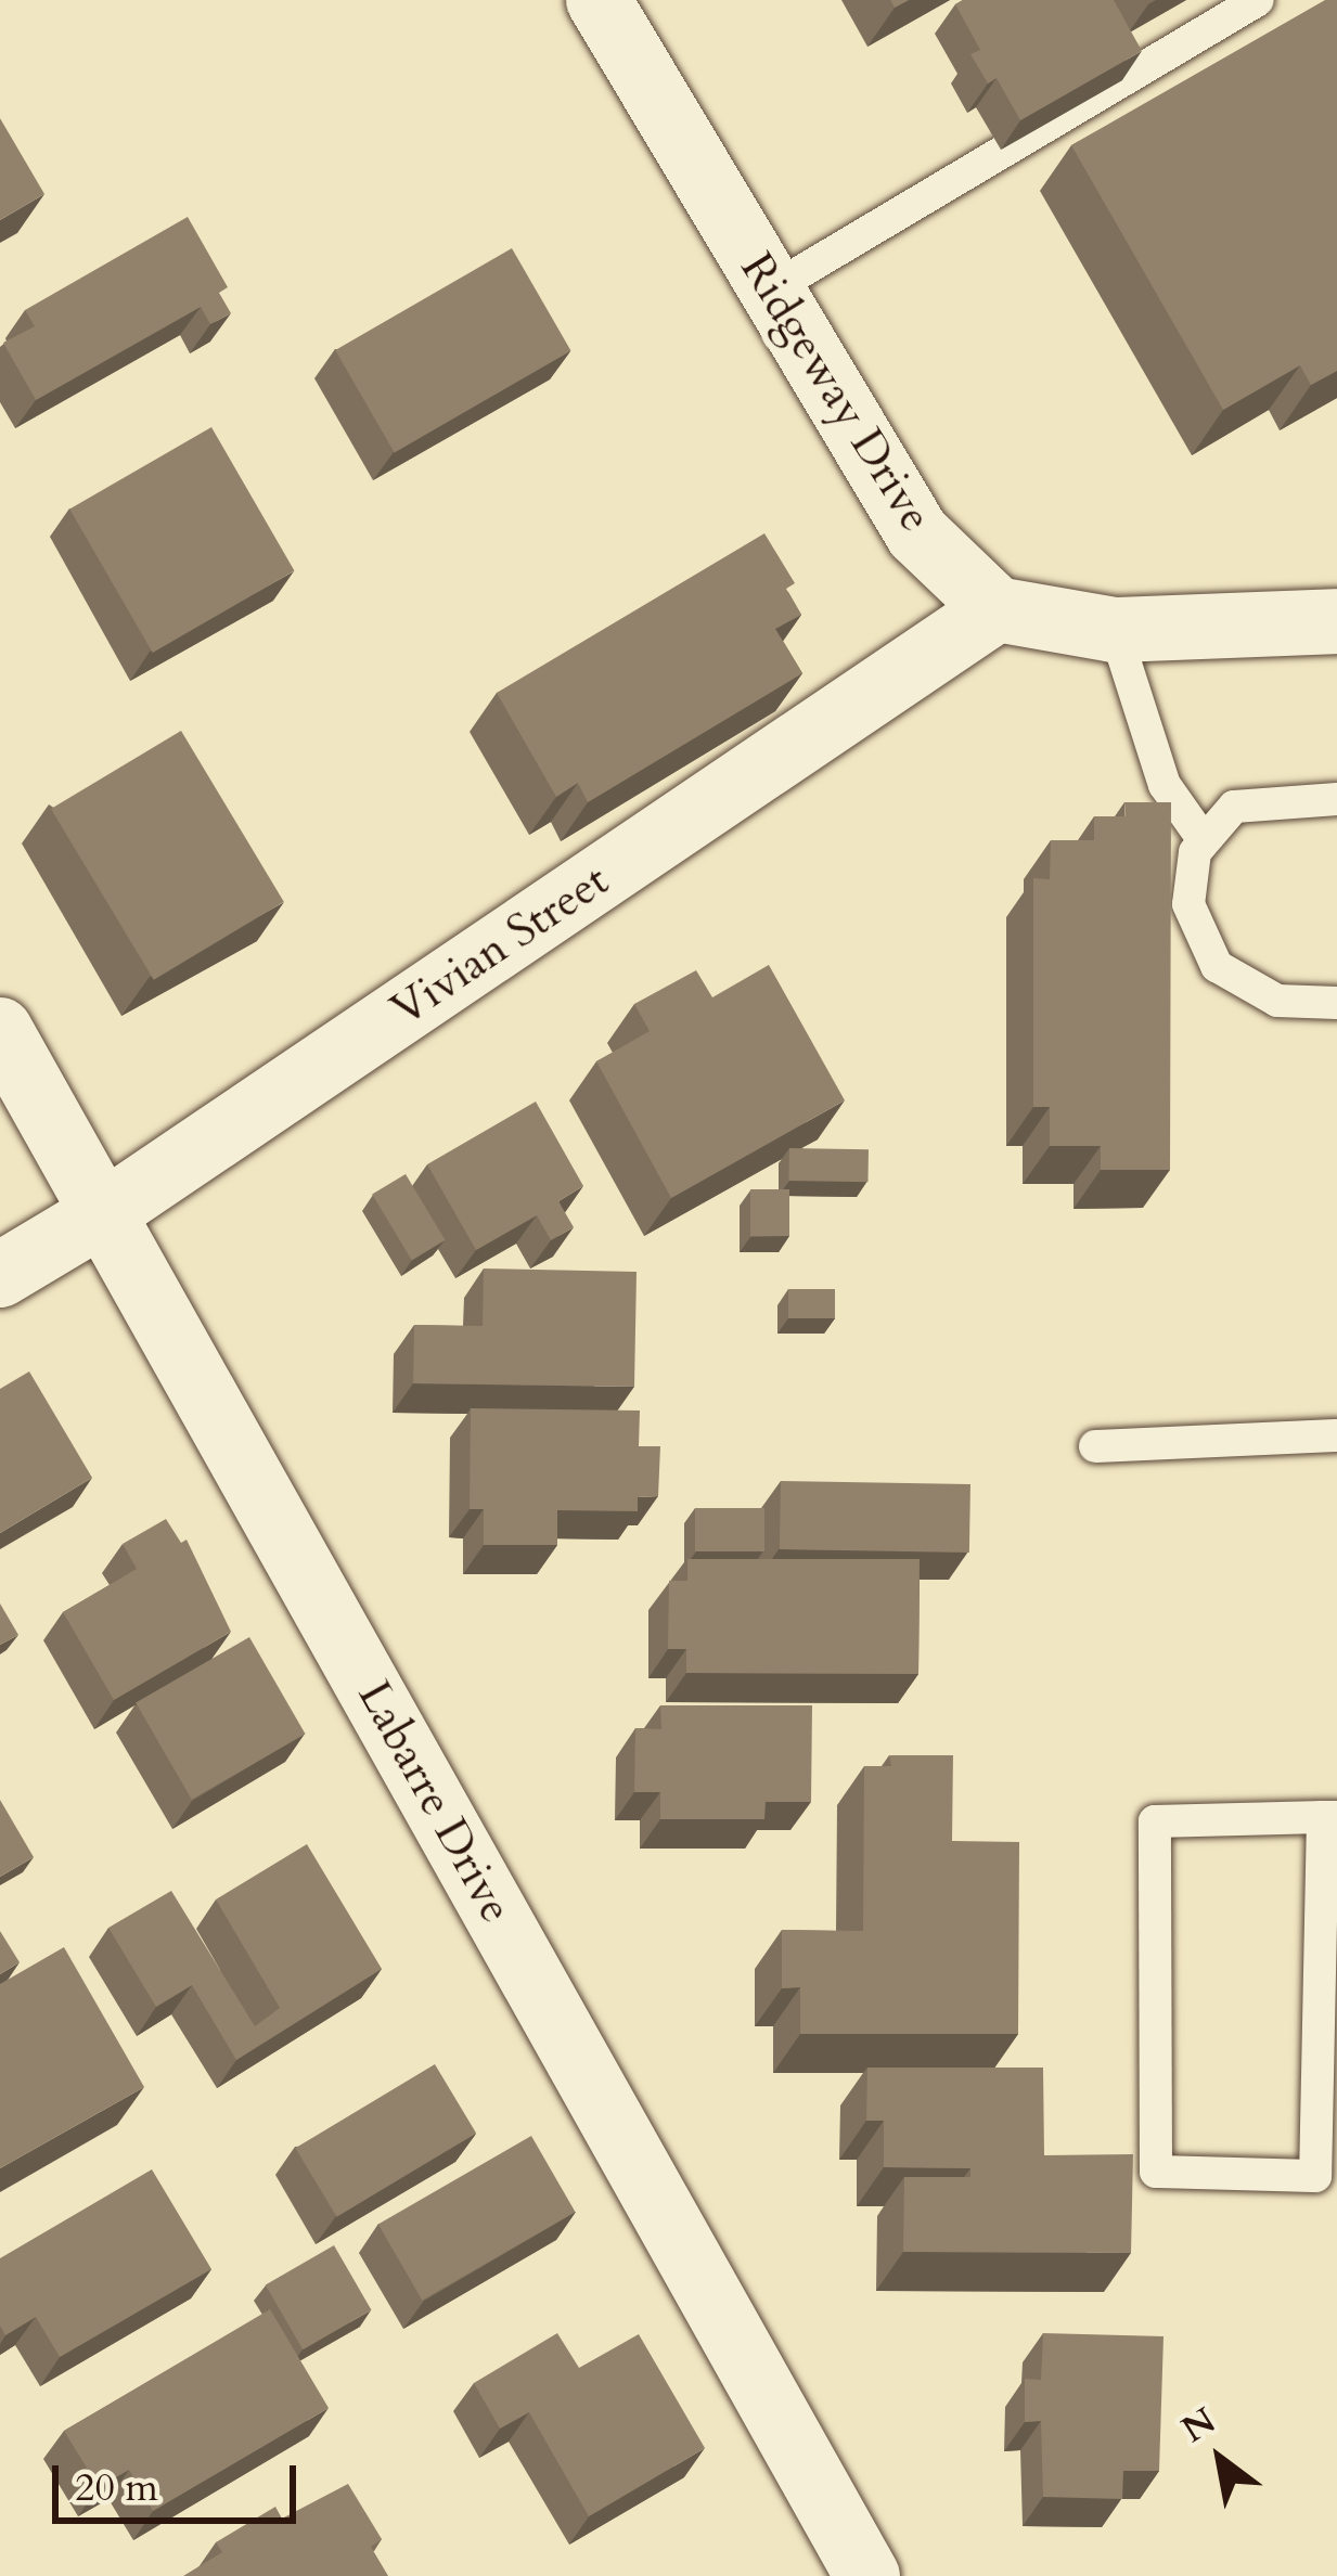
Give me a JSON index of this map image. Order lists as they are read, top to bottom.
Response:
{
  "streets": {
    "street": ["Ridgeway Drive", "Vivian Street", "Labarre Drive"]
  },
  "crossings": [
    ["Ridgeway Drive", "Vivian Street"],
    ["Vivian Street", "Labarre Drive"]
  ],
  "scale_bar": "20 m",
  "north": "top left"
}
